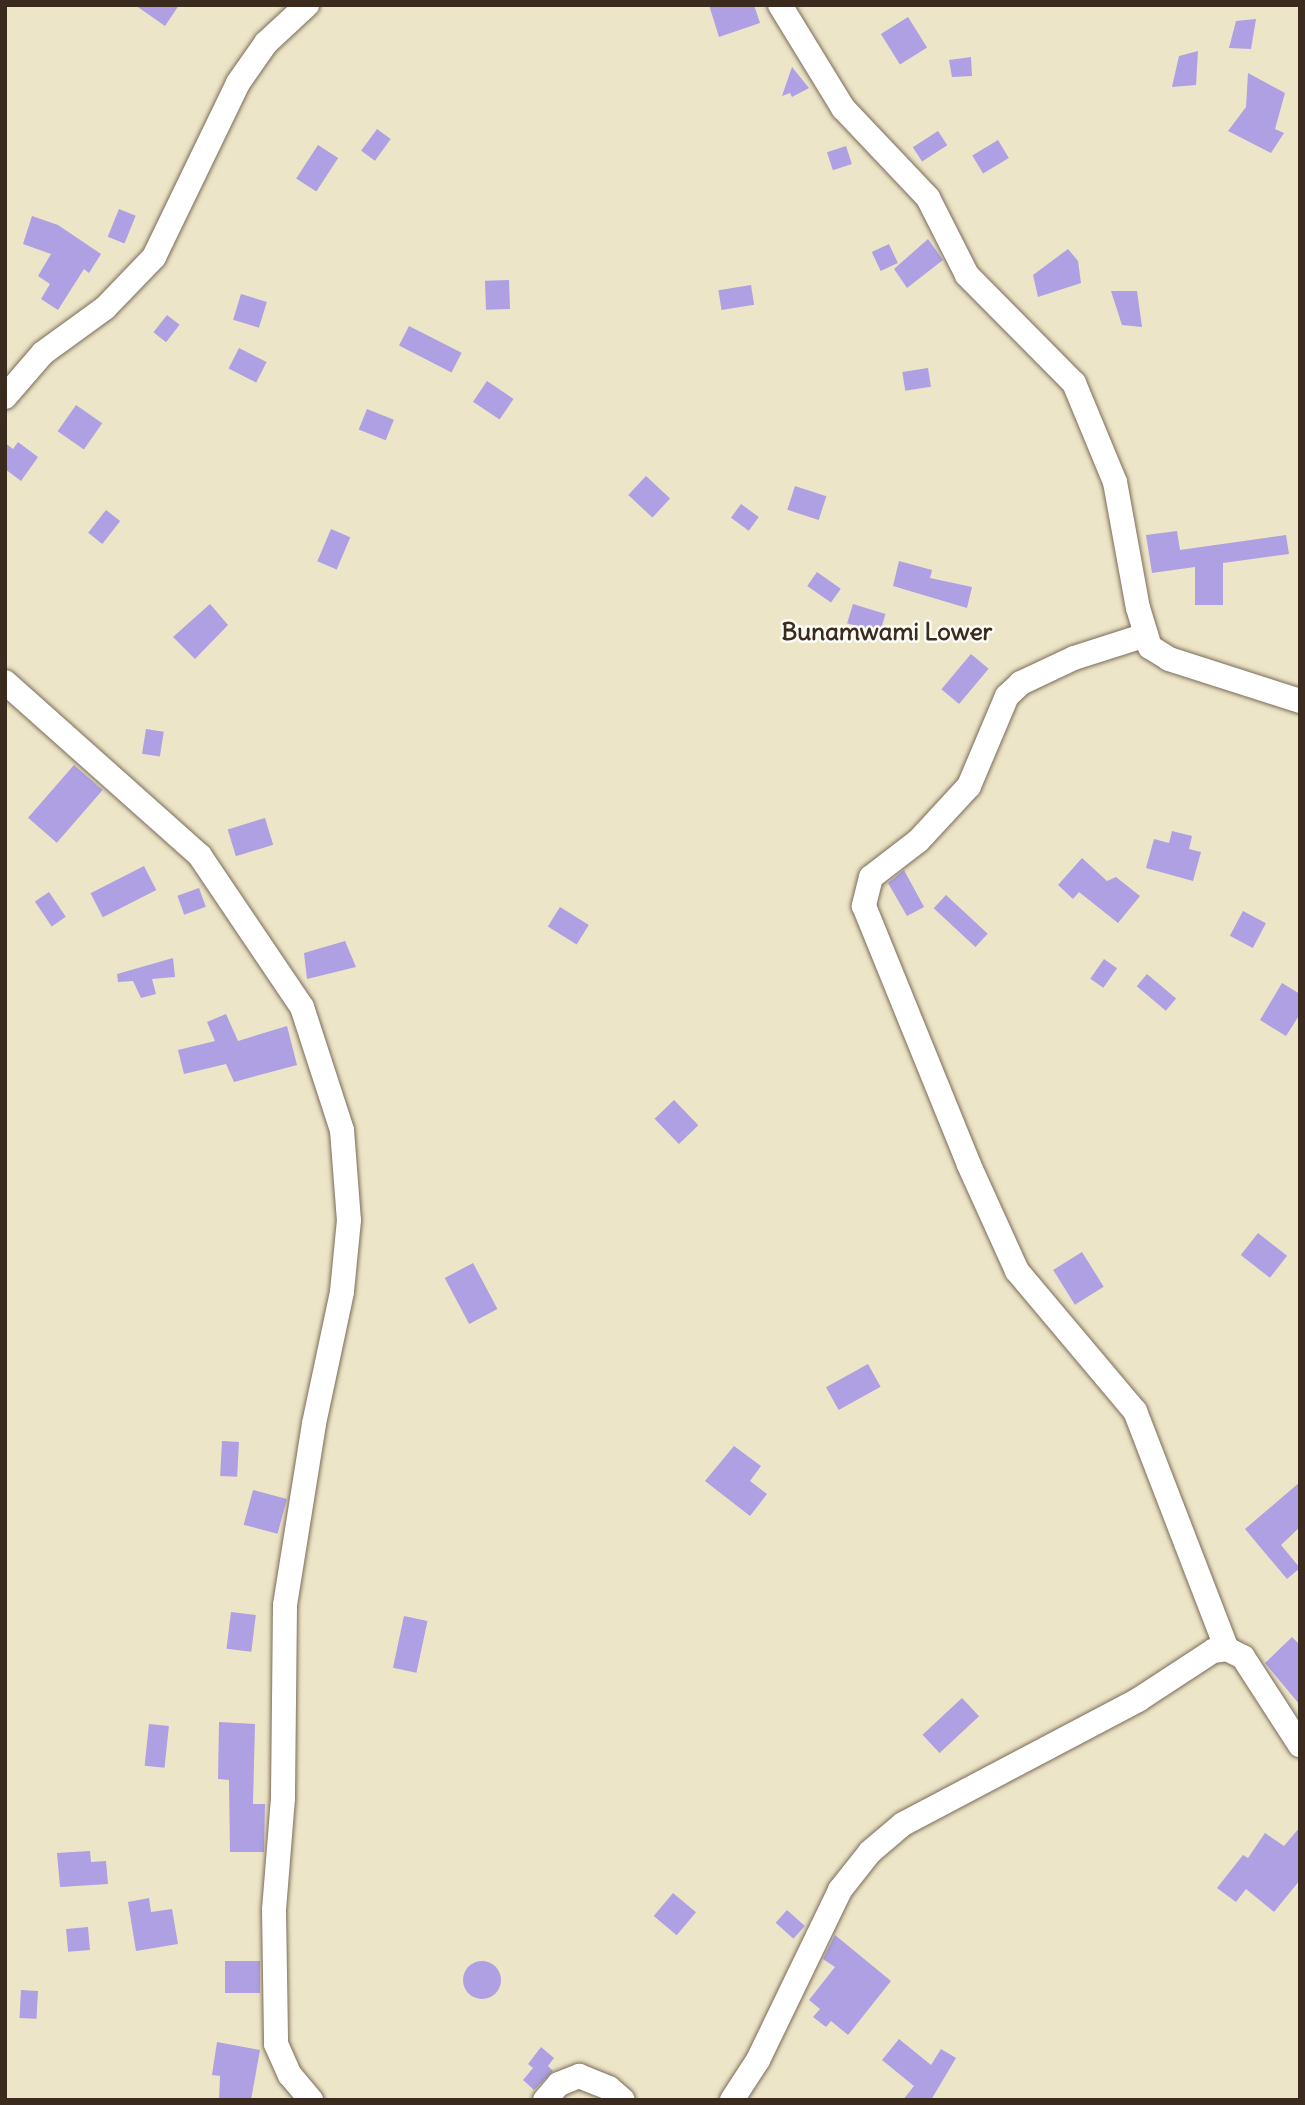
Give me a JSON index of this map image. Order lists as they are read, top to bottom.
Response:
{
  "districts": ["Bunamwami Lower"]
}
